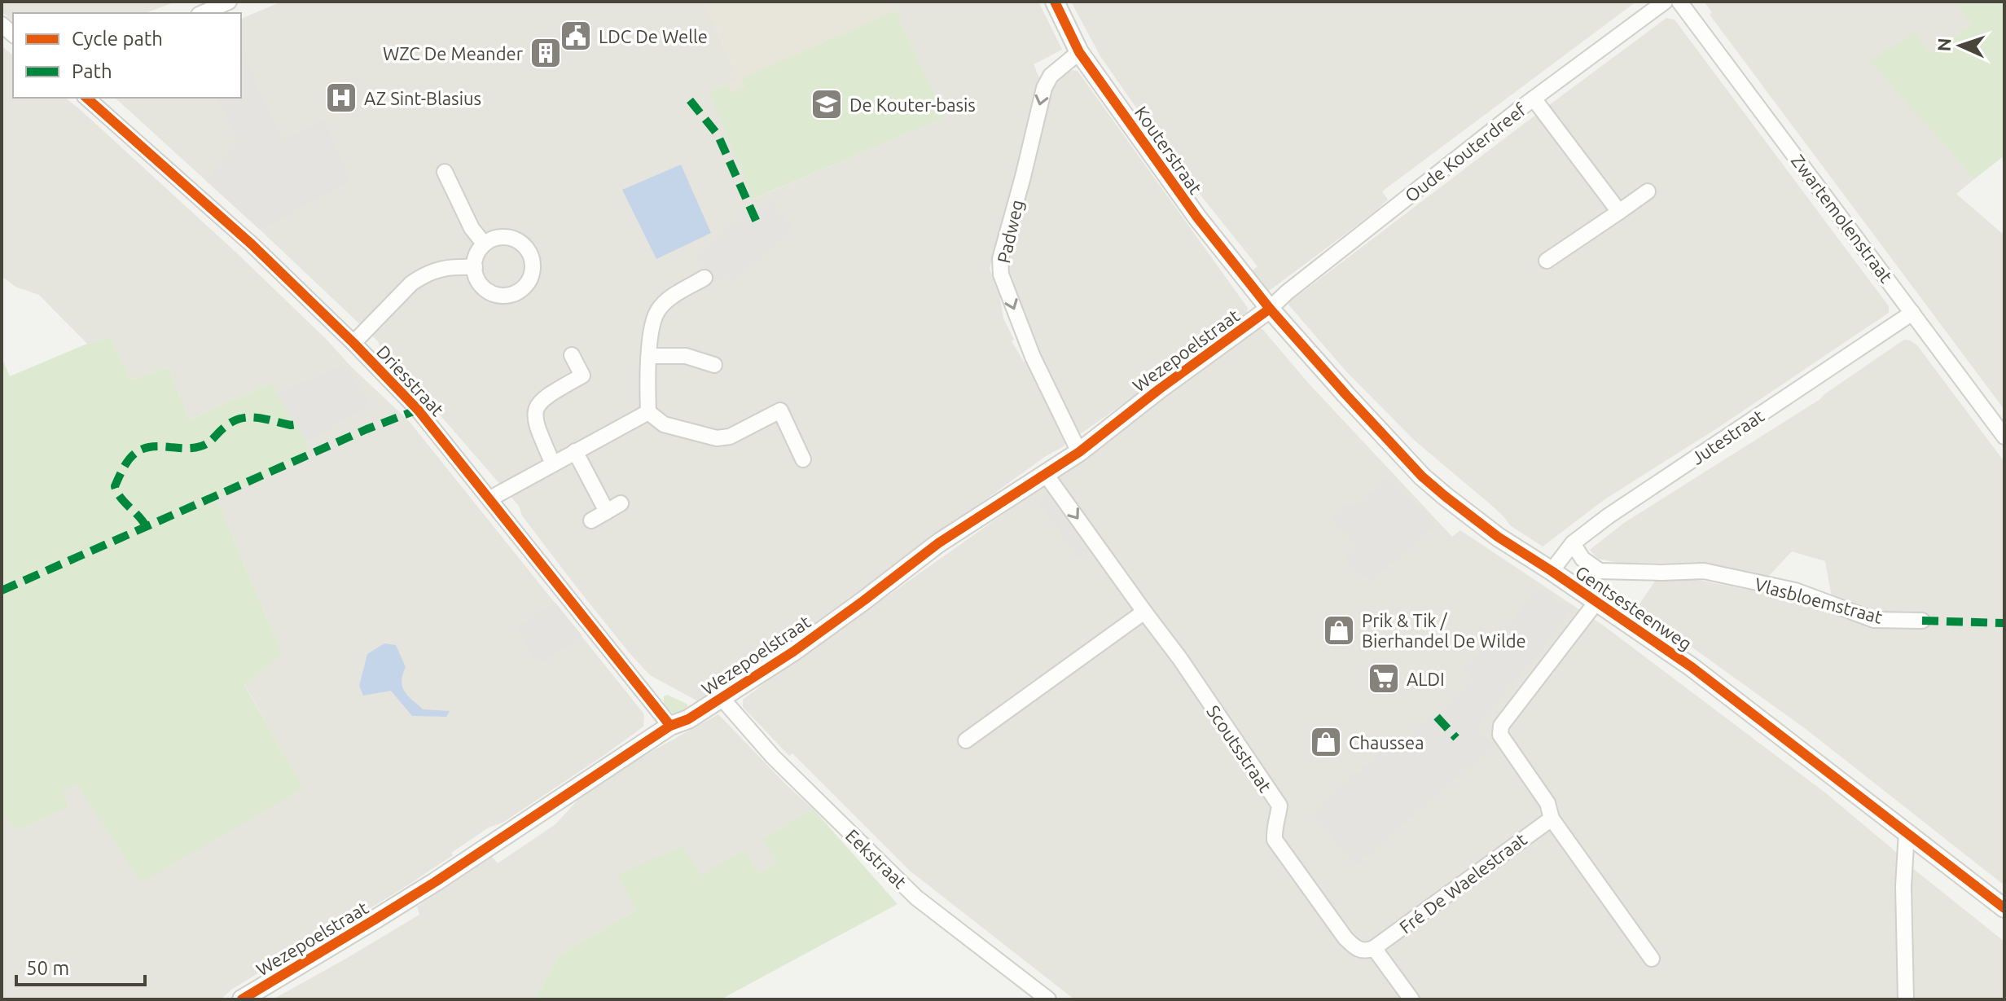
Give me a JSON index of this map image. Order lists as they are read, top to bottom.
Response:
{
  "streets": {
    "street": [
      "Kouterstraat",
      "Oude Kouterdreef",
      "Zwartemolenstraat",
      "Padweg",
      "Wezepoelstraat",
      "Driesstraat",
      "Jutestraat",
      "Vlasbloemstraat",
      "Gentsesteenweg",
      "Scoutsstraat",
      "Eekstraat",
      "Fré De Waelestraat"
    ]
  },
  "crossings": [
    ["Kouterstraat", "Oude Kouterdreef"],
    ["Kouterstraat", "Padweg"],
    ["Kouterstraat", "Wezepoelstraat"],
    ["Kouterstraat", "Gentsesteenweg"],
    ["Oude Kouterdreef", "Wezepoelstraat"],
    ["Oude Kouterdreef", "Gentsesteenweg"],
    ["Zwartemolenstraat", "Jutestraat"],
    ["Padweg", "Wezepoelstraat"],
    ["Wezepoelstraat", "Driesstraat"],
    ["Wezepoelstraat", "Gentsesteenweg"],
    ["Wezepoelstraat", "Scoutsstraat"],
    ["Wezepoelstraat", "Eekstraat"],
    ["Jutestraat", "Vlasbloemstraat"],
    ["Jutestraat", "Gentsesteenweg"],
    ["Scoutsstraat", "Fré De Waelestraat"]
  ],
  "one_way": ["Padweg"],
  "places": {
    "public building": ["LDC De Welle"],
    "building": ["WZC De Meander"],
    "hospital": ["AZ Sint-Blasius"],
    "school or university": ["De Kouter-basis"],
    "shop": ["Prik & Tik / Bierhandel De Wilde", "Chaussea"],
    "supermarket": ["ALDI"]
  },
  "legend": ["Cycle path", "Path"],
  "scale_bar": "50 m",
  "north": "left"
}
